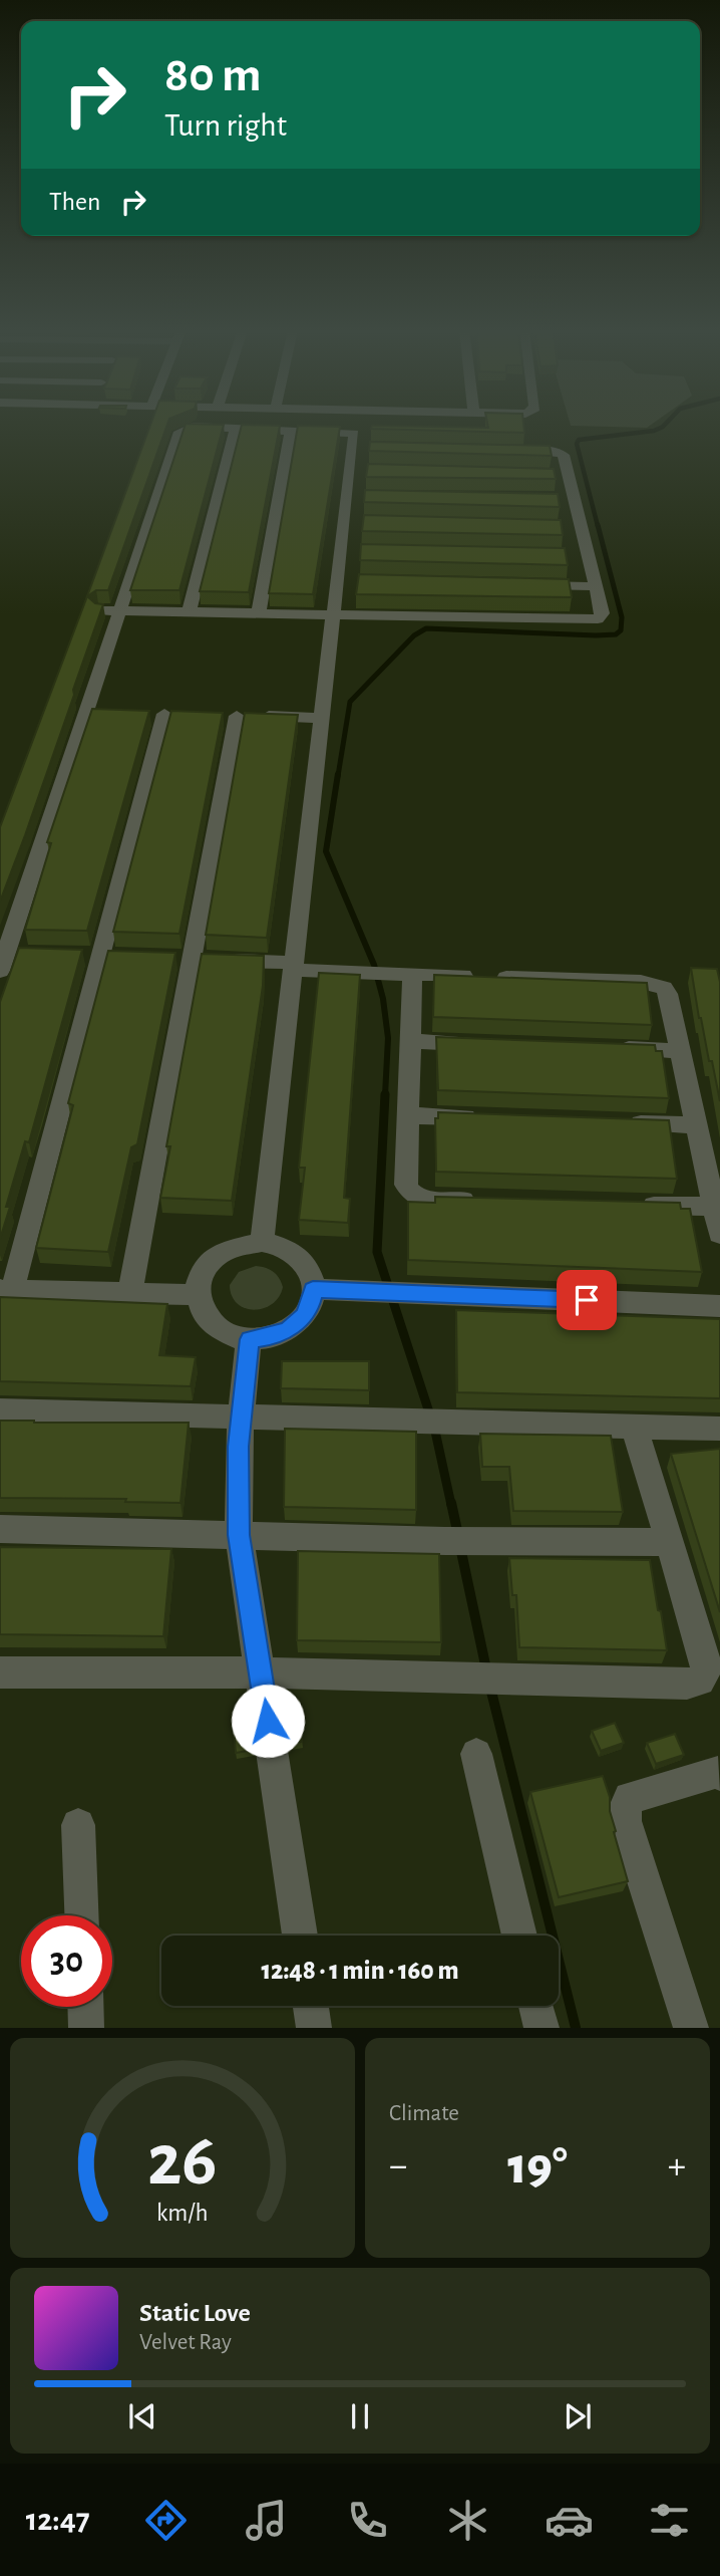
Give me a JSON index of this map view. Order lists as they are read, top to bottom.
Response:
{
  "page": {
    "turn": ["80 m", "Turn right"],
    "then": "Then",
    "limit": "30",
    "trip": "12:48 · 1 min · 160 m",
    "tile": "Climate",
    "heat": ["−", "19°", "+"],
    "song": ["Static Love", "Velvet Ray"],
    "tabs": "12:47",
    "gauge": ["26", "km/h"]
  }
}
